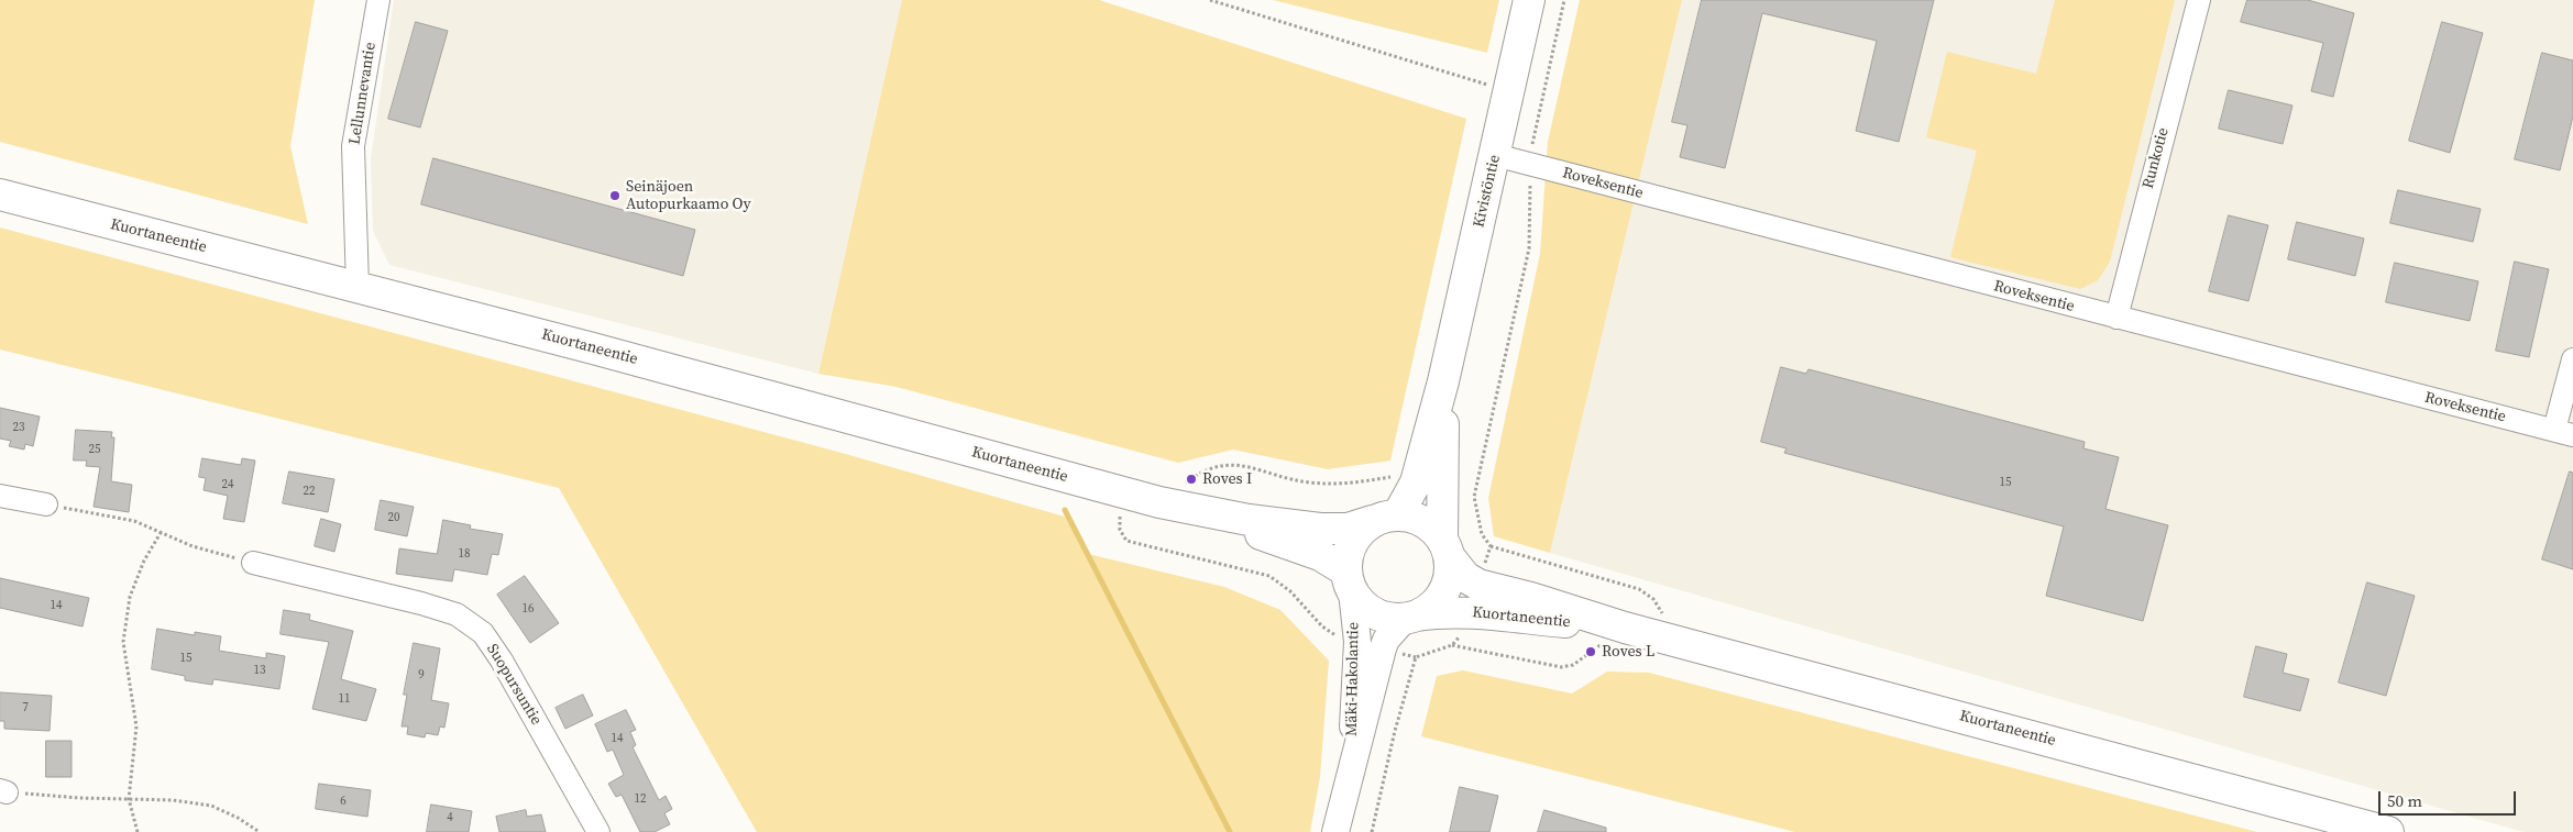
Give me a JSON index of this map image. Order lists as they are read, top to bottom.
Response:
{
  "streets": {
    "main road": ["Kivistöntie", "Kuortaneentie"],
    "street": [
      "Lellunnevantie",
      "Runkotie",
      "Roveksentie",
      "Mäki-Hakolantie",
      "Suopursuntie"
    ]
  },
  "crossings": [
    ["Lellunnevantie", "Kuortaneentie"],
    ["Runkotie", "Roveksentie"],
    ["Roveksentie", "Kivistöntie"],
    ["Kivistöntie", "Kuortaneentie"],
    ["Kivistöntie", "Mäki-Hakolantie"],
    ["Kuortaneentie", "Mäki-Hakolantie"]
  ],
  "places": ["Seinäjoen Autopurkaamo Oy", "Roves I", "Roves L"],
  "house_numbers": [
    "23",
    "25",
    "15",
    "24",
    "22",
    "20",
    "18",
    "14",
    "16",
    "15",
    "13",
    "9",
    "11",
    "7",
    "14",
    "12",
    "6",
    "4"
  ],
  "scale_bar": "50 m"
}
